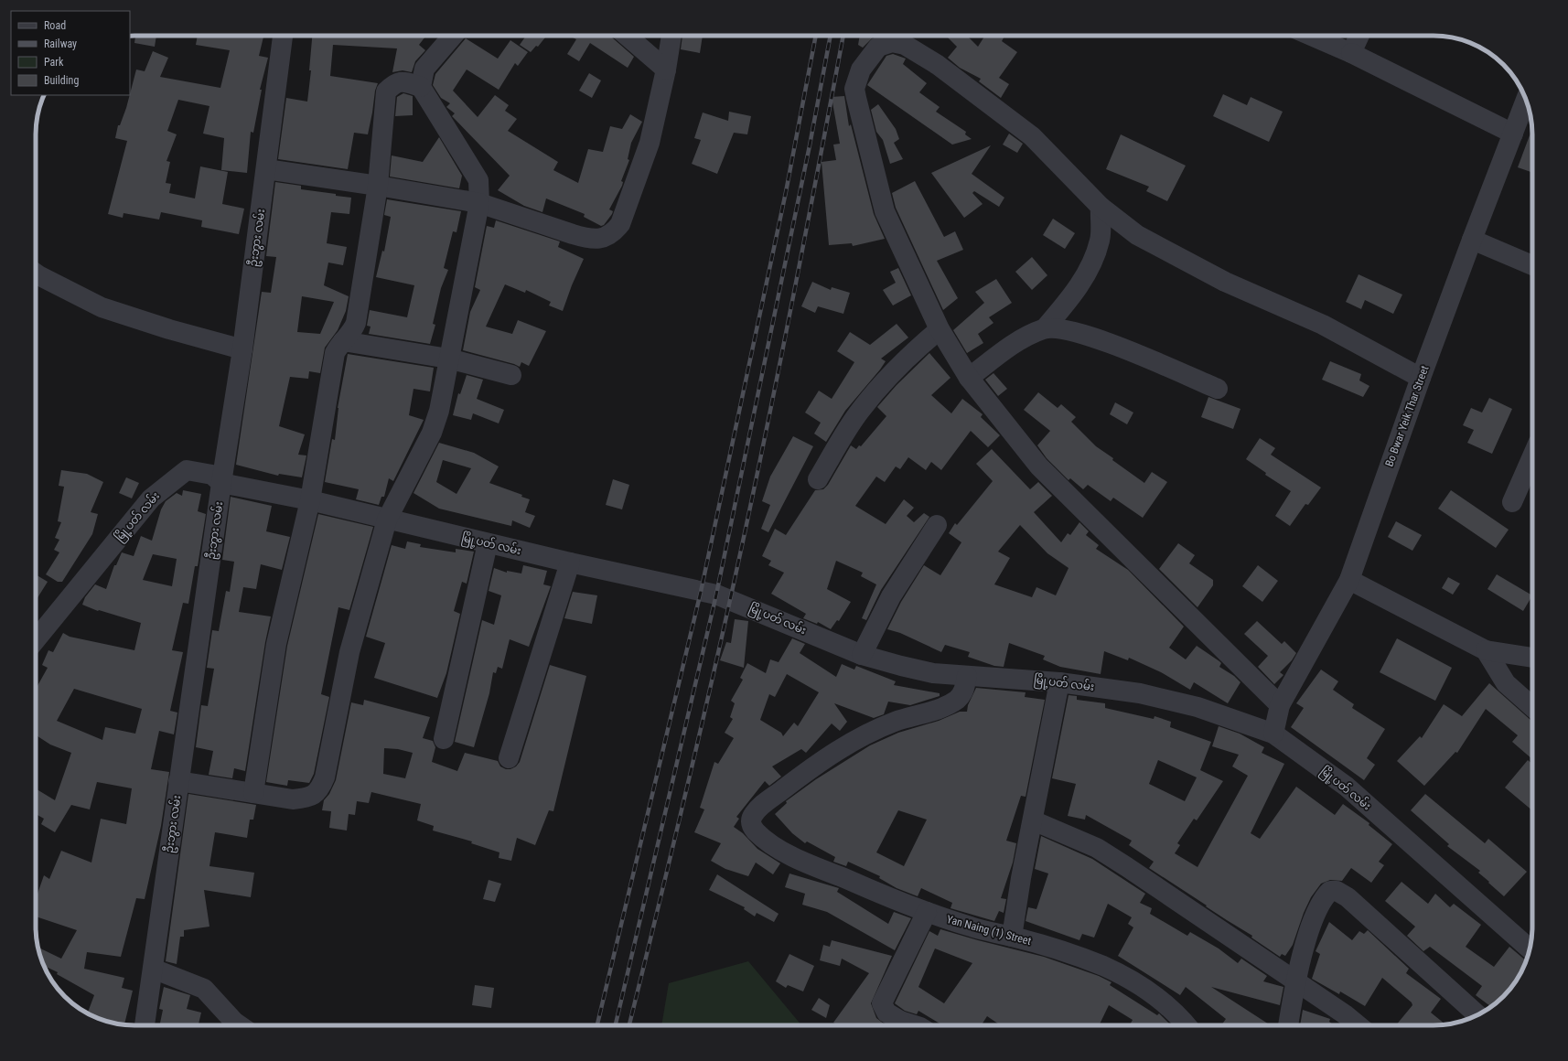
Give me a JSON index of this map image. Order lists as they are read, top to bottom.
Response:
{
  "streets": {
    "street": [
      "ဦးဘွား လမ်း",
      "Bo Bwar Yeik Thar Street",
      "မြို့ပတ် လမ်း",
      "Yan Naing (1) Street"
    ]
  },
  "crossings": [
    ["ဦးဘွား လမ်း", "မြို့ပတ် လမ်း"],
    ["Bo Bwar Yeik Thar Street", "မြို့ပတ် လမ်း"],
    ["မြို့ပတ် လမ်း", "Yan Naing (1) Street"]
  ],
  "legend": [
    "Road",
    "Railway",
    "Park",
    "Building"
  ]
}
